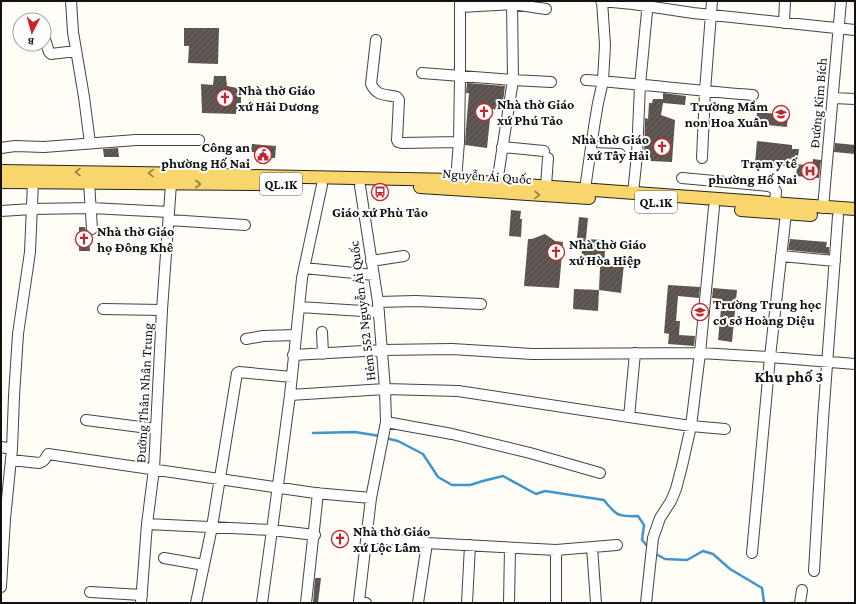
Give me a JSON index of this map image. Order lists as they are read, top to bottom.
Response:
{
  "streets": {
    "main road": ["Nguyễn Ái Quốc", "QL.1K"],
    "street": ["Đường Kim Bích", "Hẻm 552 Nguyễn Ái Quốc", "Đường Thân Nhân Trung"]
  },
  "crossings": [
    ["Đường Kim Bích", "Nguyễn Ái Quốc"],
    ["Nguyễn Ái Quốc", "QL.1K"],
    ["Nguyễn Ái Quốc", "Hẻm 552 Nguyễn Ái Quốc"],
    ["Nguyễn Ái Quốc", "Đường Thân Nhân Trung"]
  ],
  "districts": ["Khu phố 3"],
  "places": {
    "church": [
      "Nhà thờ Giáo xứ Hải Dương",
      "Nhà thờ Giáo xứ Phú Tảo",
      "Nhà thờ Giáo xứ Tây Hải",
      "Nhà thờ Giáo họ Đông Khê",
      "Nhà thờ Giáo xứ Hòa Hiệp",
      "Nhà thờ Giáo xứ Lộc Lâm"
    ],
    "school or university": ["Trường Mầm non Hoa Xuân", "Trường Trung học cơ sở Hoàng Diệu"],
    "public building": ["Công an phường Hố Nai"],
    "hospital": ["Trạm y tế phường Hố Nai"],
    "bus stop": ["Giáo xứ Phù Tảo"]
  },
  "north": "bottom"
}
